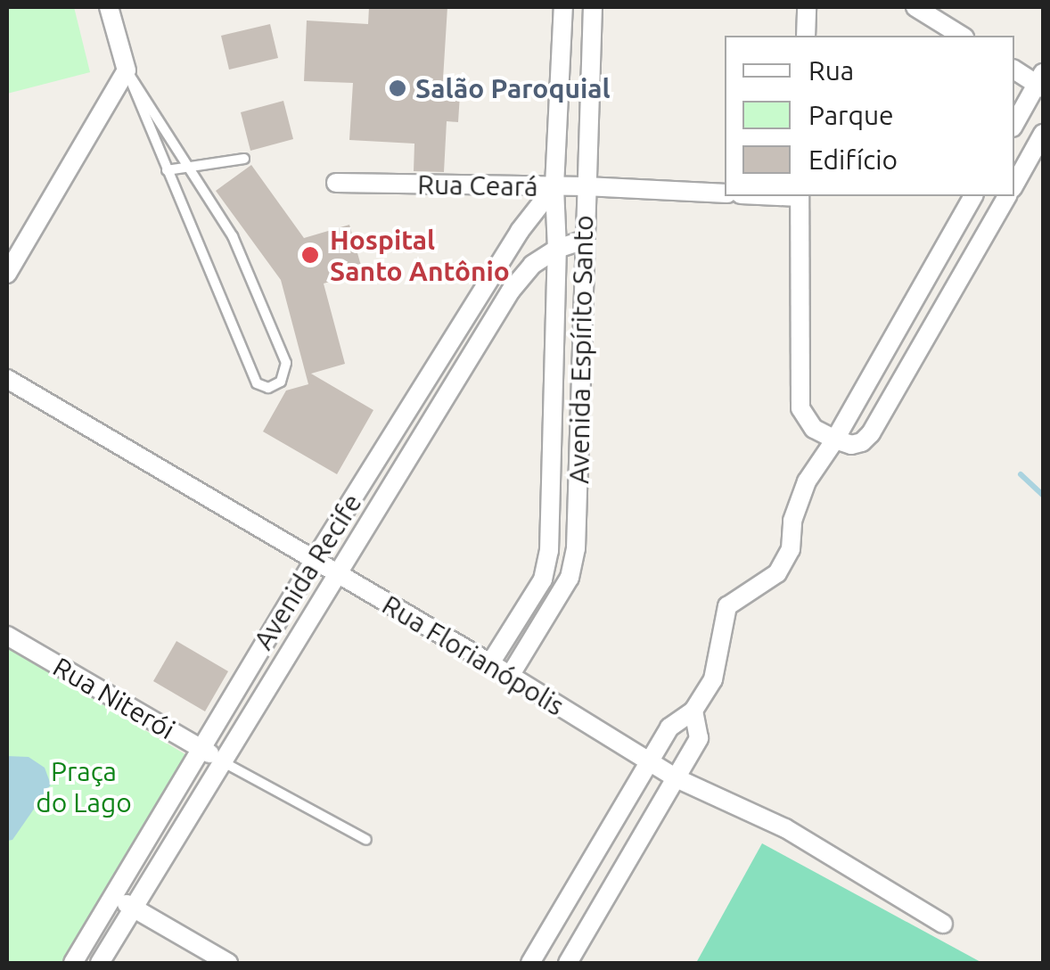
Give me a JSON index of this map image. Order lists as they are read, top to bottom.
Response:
{
  "streets": {
    "street": [
      "Rua Ceará",
      "Avenida Espírito Santo",
      "Avenida Recife",
      "Rua Florianópolis",
      "Rua Niterói"
    ]
  },
  "crossings": [
    ["Rua Ceará", "Avenida Espírito Santo"],
    ["Rua Ceará", "Avenida Recife"],
    ["Avenida Espírito Santo", "Avenida Recife"],
    ["Avenida Espírito Santo", "Rua Florianópolis"],
    ["Avenida Recife", "Rua Florianópolis"],
    ["Avenida Recife", "Rua Niterói"]
  ],
  "parks": ["Praça do Lago"],
  "places": ["Salão Paroquial", "Hospital Santo Antônio"],
  "legend": ["Rua", "Parque", "Edifício"]
}
